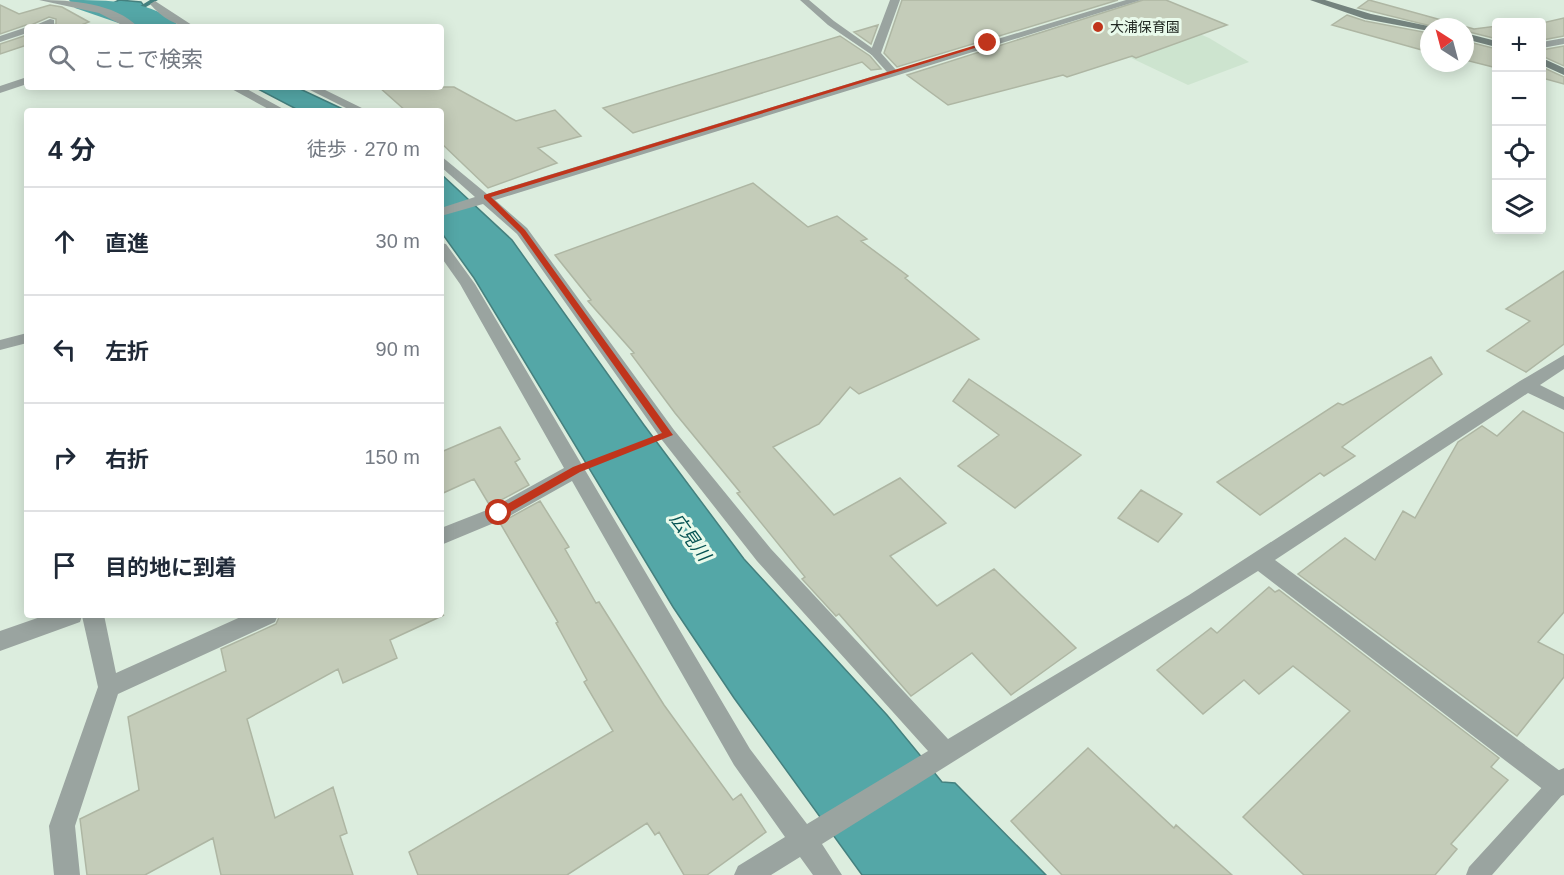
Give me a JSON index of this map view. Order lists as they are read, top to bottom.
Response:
{
  "water": ["広見川"],
  "places": ["大浦保育園"],
  "north": "top left",
  "page": {
    "map_buttons": ["+", "−"],
    "search": "ここで検索",
    "heading": ["4 分", "徒歩 · 270 m"],
    "list": [
      ["直進", "30 m"],
      ["左折", "90 m"],
      ["右折", "150 m"],
      "目的地に到着"
    ]
  }
}
